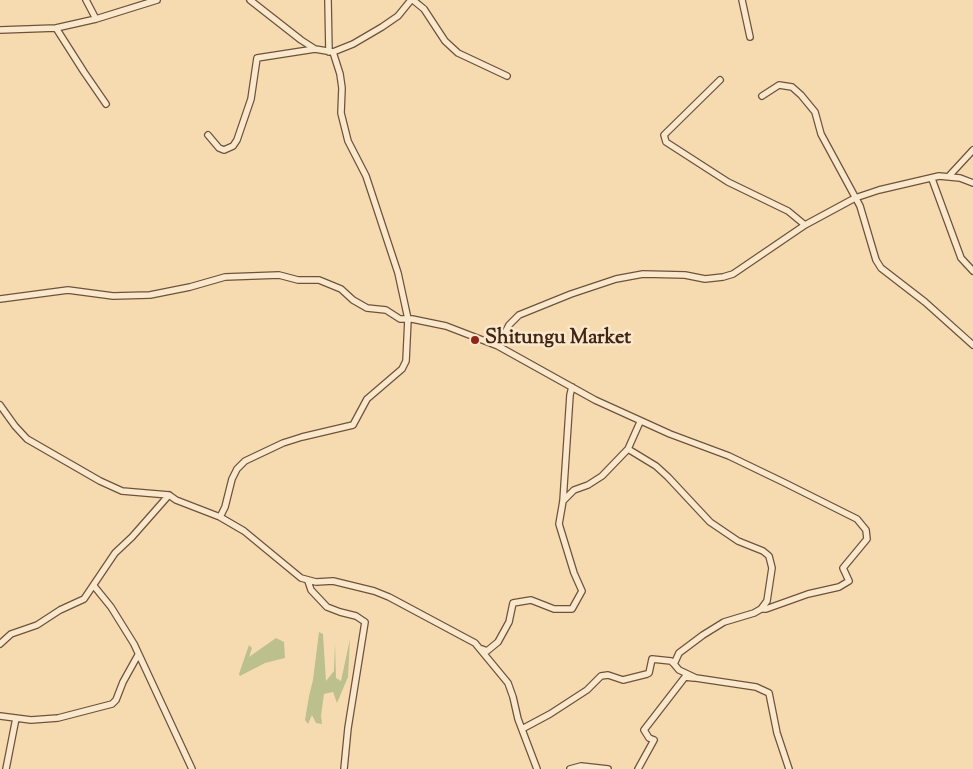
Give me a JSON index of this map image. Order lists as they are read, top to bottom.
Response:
{
  "places": ["Shitungu Market"]
}
